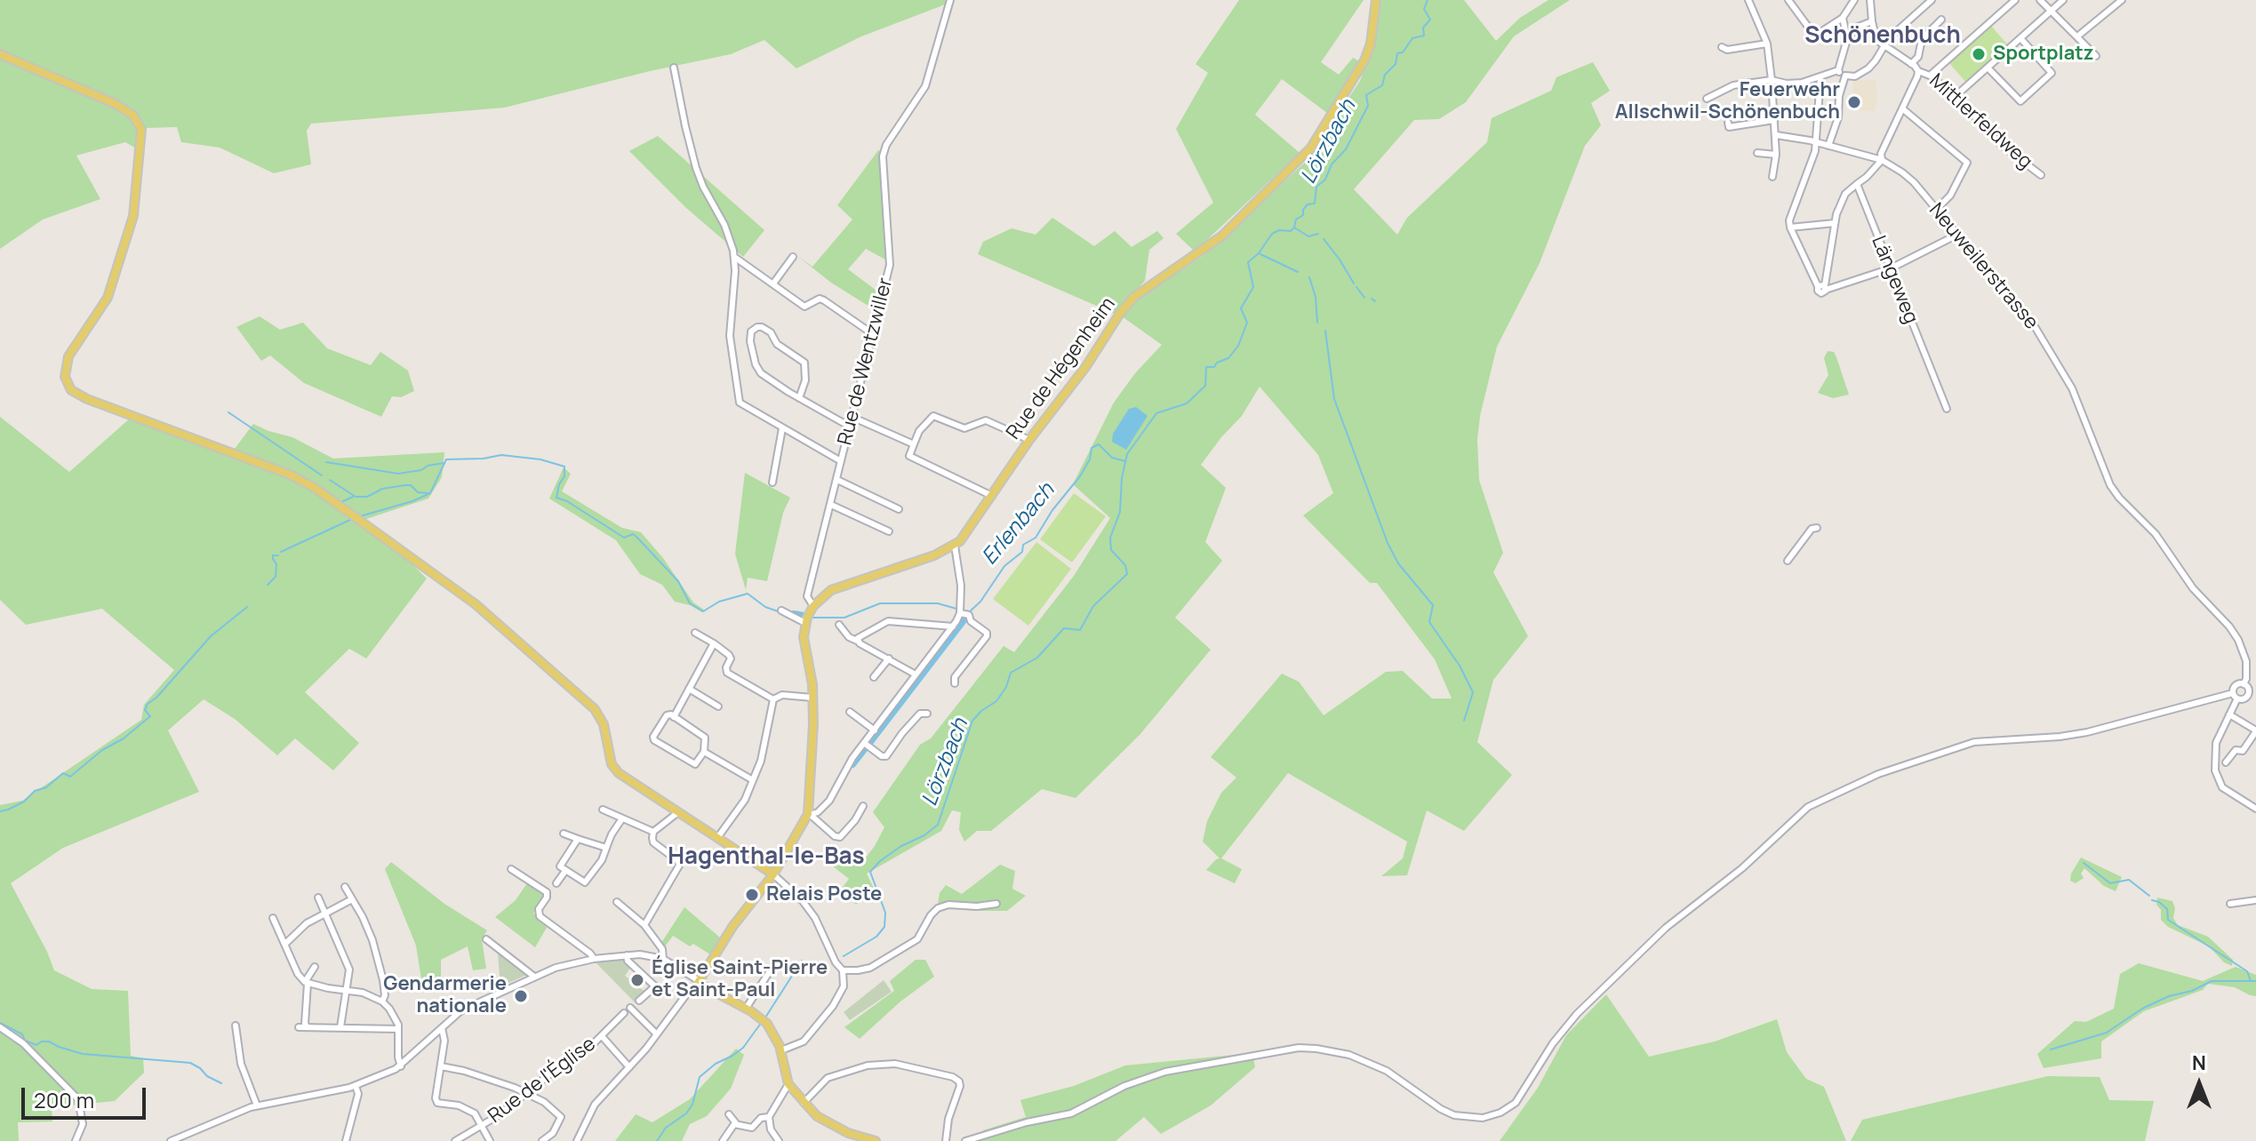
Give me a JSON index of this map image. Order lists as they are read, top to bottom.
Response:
{
  "streets": {
    "main road": ["Rue de Hégenheim"],
    "street": [
      "Mittlerfeldweg",
      "Neuweilerstrasse",
      "Längeweg",
      "Rue de Wentzwiller",
      "Rue de l'Église"
    ]
  },
  "crossings": [
    ["Rue de Wentzwiller", "Rue de Hégenheim"]
  ],
  "districts": ["Schönenbuch", "Hagenthal-le-Bas"],
  "water": ["Lörzbach", "Erlenbach"],
  "places": [
    "Sportplatz",
    "Feuerwehr Allschwil-Schönenbuch",
    "Relais Poste",
    "Église Saint-Pierre et Saint-Paul",
    "Gendarmerie nationale"
  ],
  "scale_bar": "200 m",
  "north": "top"
}
